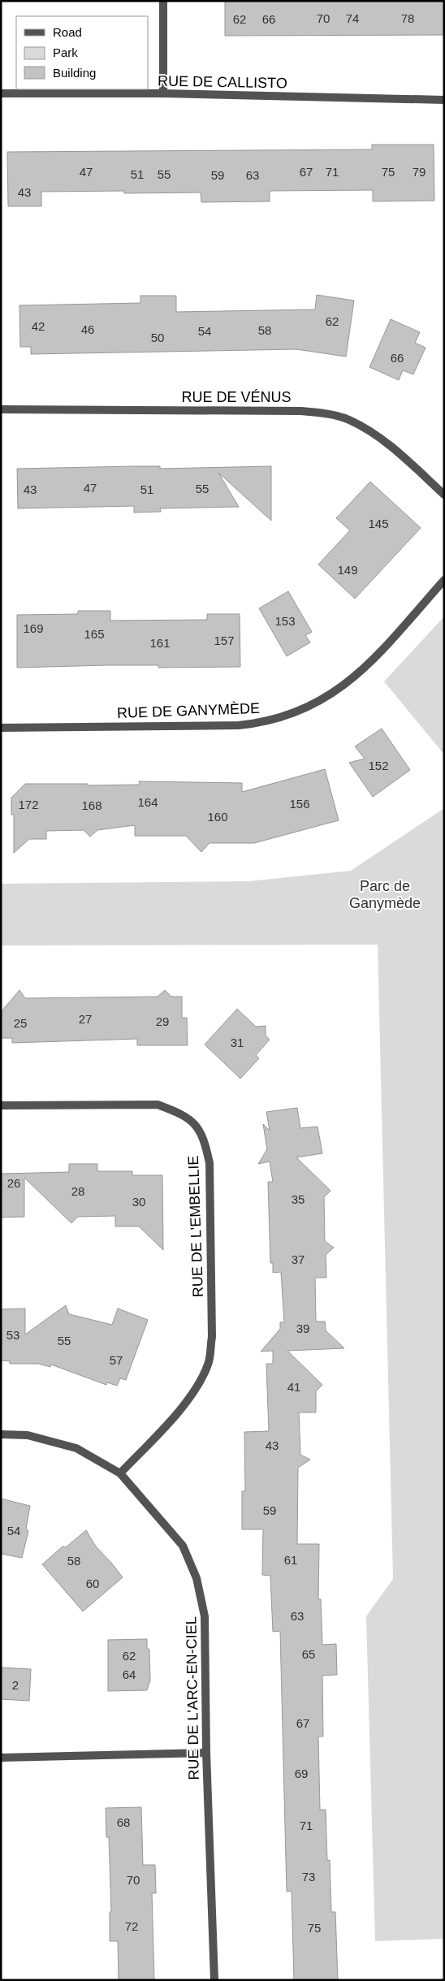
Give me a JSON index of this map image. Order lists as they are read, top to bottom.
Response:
{
  "streets": {
    "street": [
      "RUE DE CALLISTO",
      "RUE DE VÉNUS",
      "RUE DE GANYMÈDE",
      "RUE DE L'EMBELLIE",
      "RUE DE L'ARC-EN-CIEL"
    ]
  },
  "crossings": [
    ["RUE DE L'EMBELLIE", "RUE DE L'ARC-EN-CIEL"]
  ],
  "parks": ["Parc de Ganymède"],
  "house_numbers": [
    "70",
    "74",
    "78",
    "62",
    "66",
    "47",
    "67",
    "71",
    "75",
    "79",
    "51",
    "55",
    "59",
    "63",
    "43",
    "62",
    "42",
    "46",
    "58",
    "54",
    "50",
    "66",
    "47",
    "55",
    "43",
    "51",
    "145",
    "149",
    "153",
    "169",
    "165",
    "157",
    "161",
    "152",
    "164",
    "156",
    "172",
    "168",
    "160",
    "27",
    "29",
    "25",
    "31",
    "26",
    "28",
    "35",
    "30",
    "37",
    "39",
    "53",
    "55",
    "57",
    "41",
    "43",
    "59",
    "54",
    "61",
    "58",
    "60",
    "63",
    "65",
    "62",
    "64",
    "2",
    "67",
    "69",
    "68",
    "71",
    "73",
    "70",
    "72",
    "75"
  ],
  "legend": ["Road", "Park", "Building"]
}
